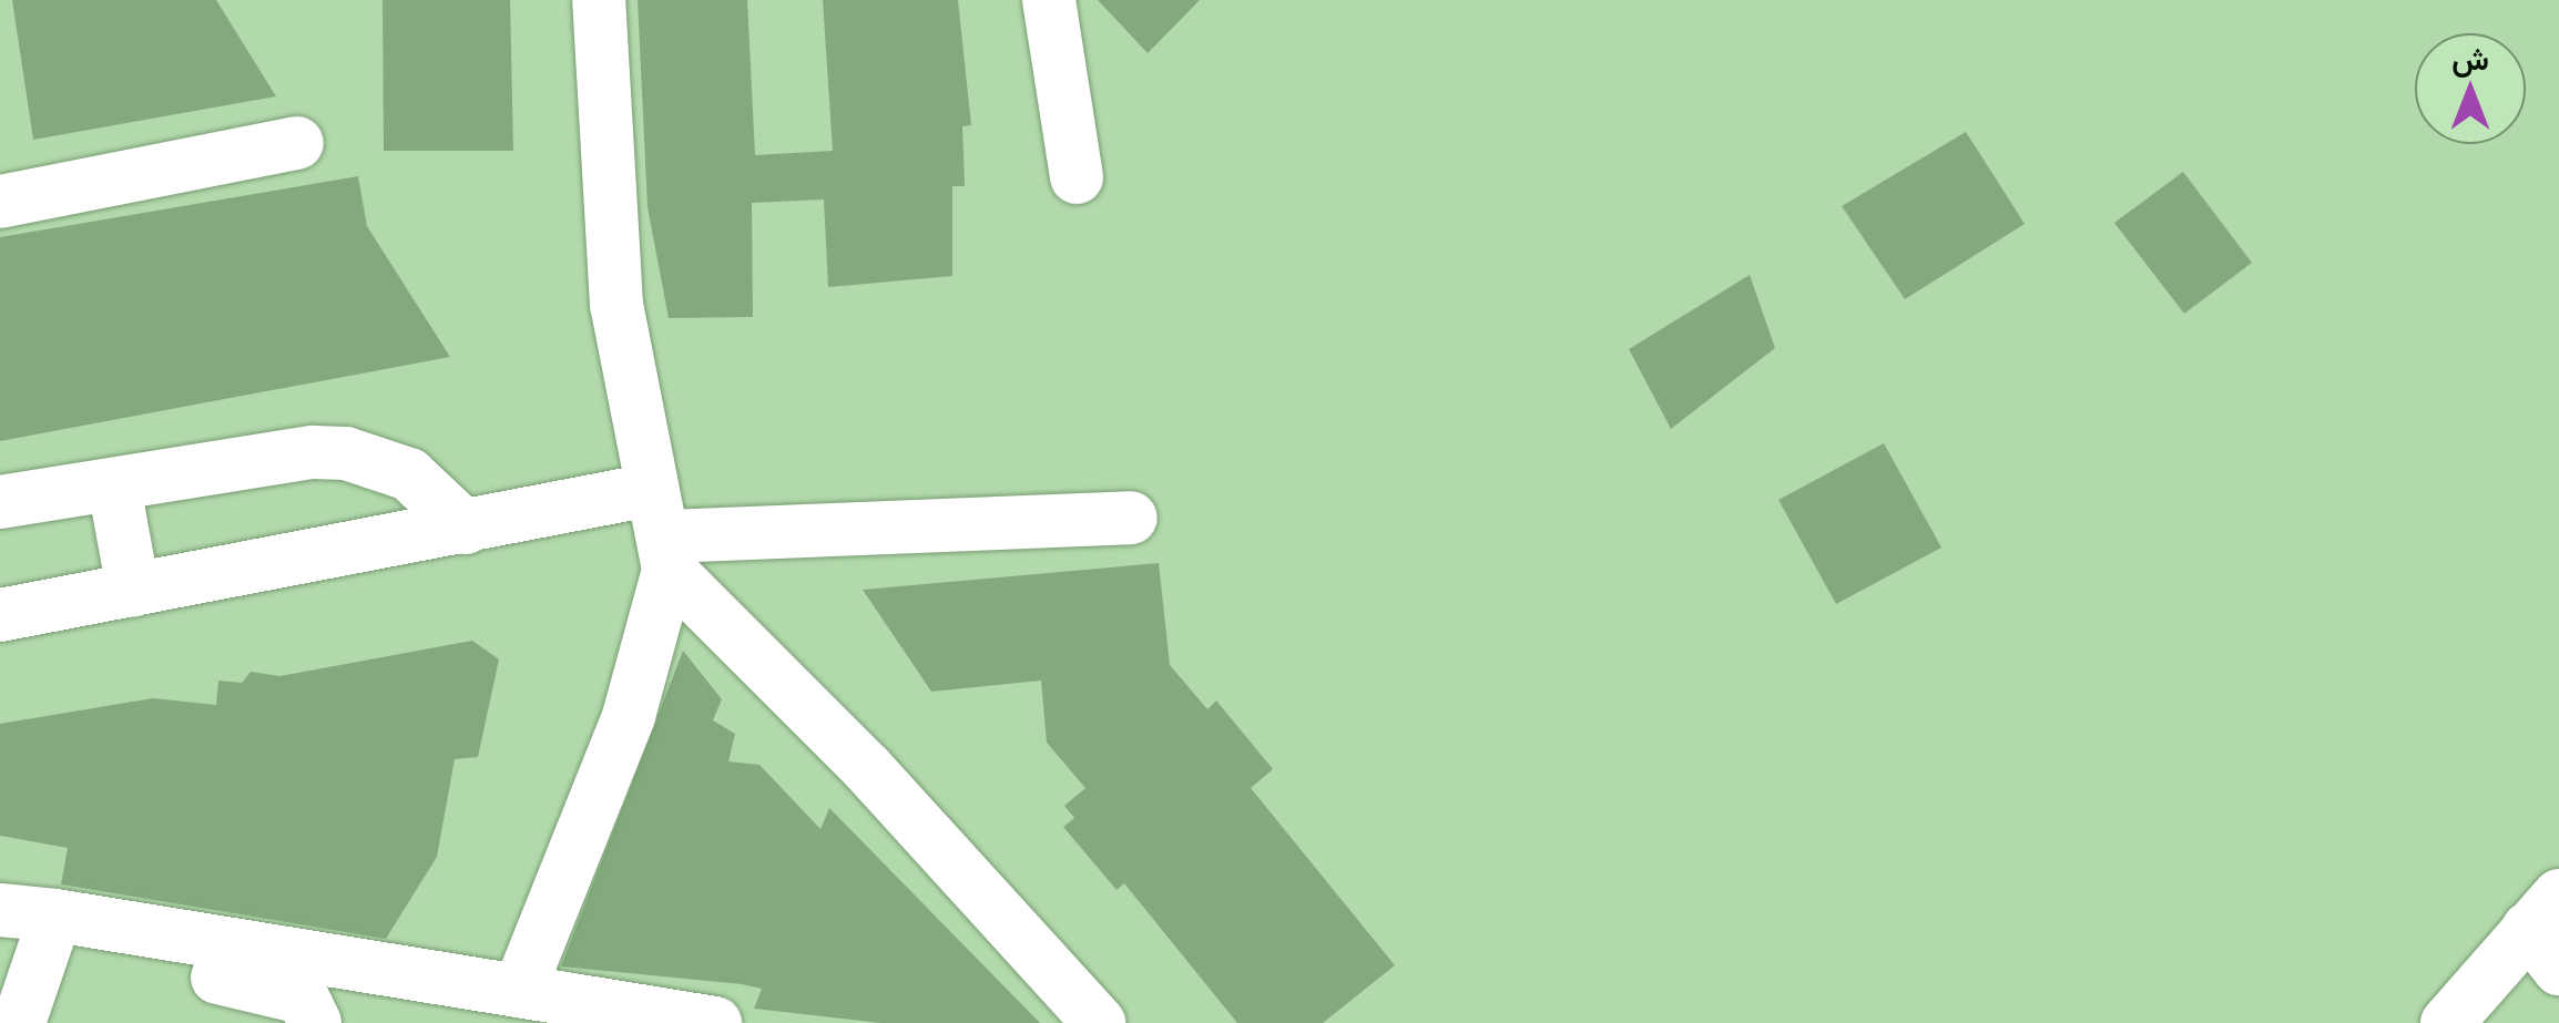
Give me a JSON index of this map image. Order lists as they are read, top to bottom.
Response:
{
  "north": "top"
}
